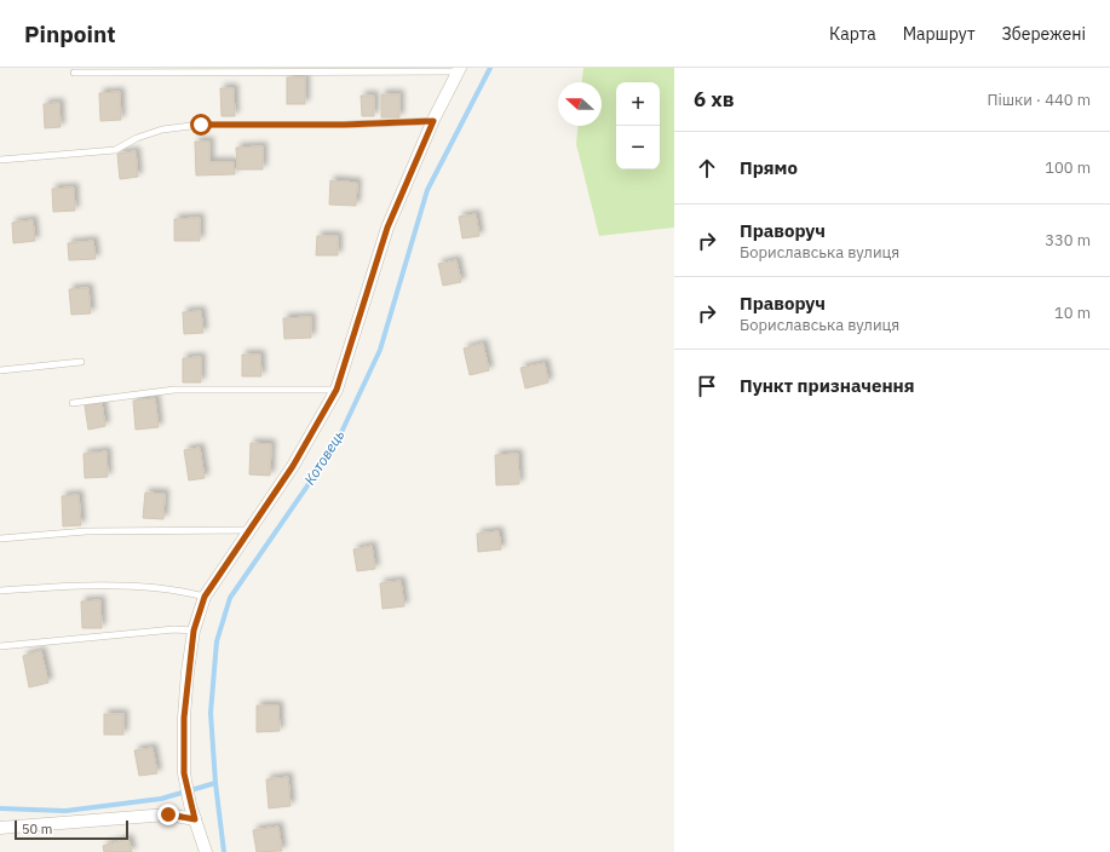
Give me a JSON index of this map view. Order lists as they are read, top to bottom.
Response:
{
  "water": ["Котовець"],
  "scale_bar": "50 m",
  "north": "left",
  "page": {
    "header": "Pinpoint",
    "nav": ["Карта", "Маршрут", "Збережені"],
    "heading": ["6 хв", "Пішки · 440 m"],
    "map_buttons": ["+", "−"],
    "list": [
      ["Прямо", "100 m"],
      ["Праворуч", "Бориславська вулиця", "330 m"],
      ["Праворуч", "Бориславська вулиця", "10 m"],
      "Пункт призначення"
    ],
    "scale": "50 m"
  }
}
